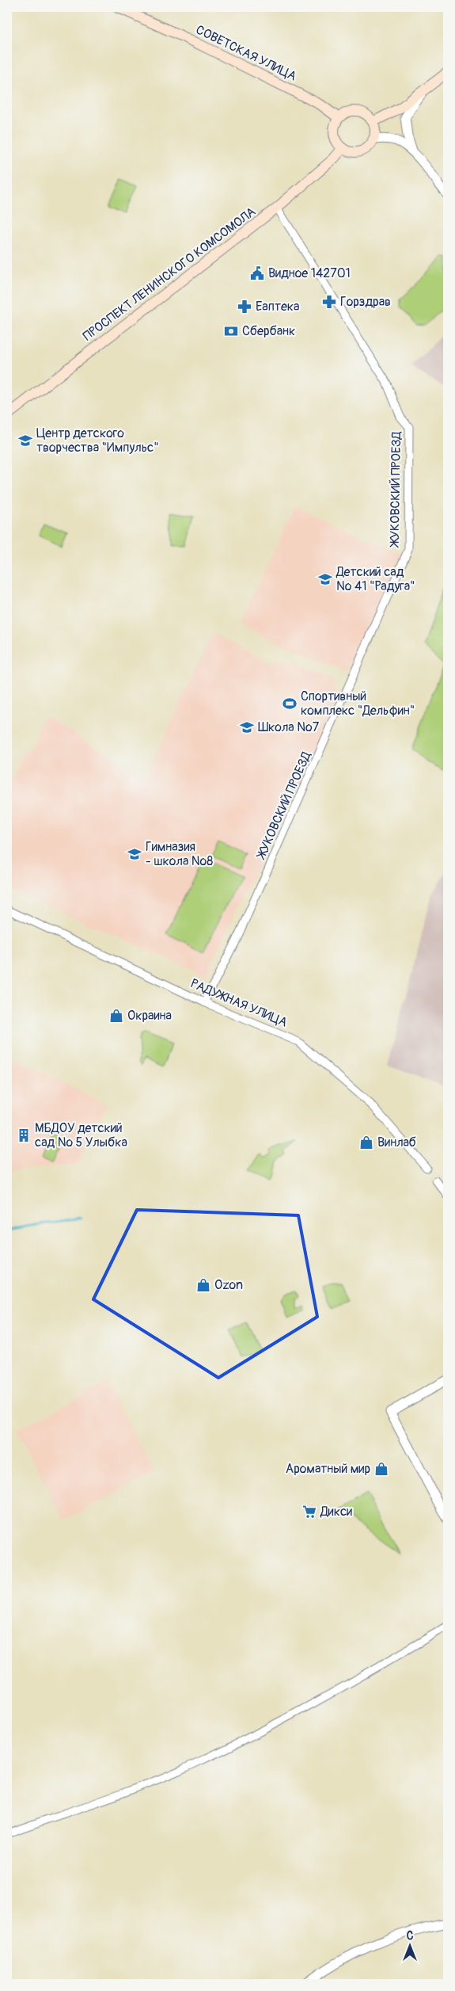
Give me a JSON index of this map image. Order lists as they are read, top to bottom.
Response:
{
  "streets": {
    "main road": ["СОВЕТСКАЯ УЛИЦА", "ПРОСПЕКТ ЛЕНИНСКОГО КОМСОМОЛА"],
    "street": ["ЖУКОВСКИЙ ПРОЕЗД", "РАДУЖНАЯ УЛИЦА"]
  },
  "crossings": [
    ["СОВЕТСКАЯ УЛИЦА", "ПРОСПЕКТ ЛЕНИНСКОГО КОМСОМОЛА"],
    ["ПРОСПЕКТ ЛЕНИНСКОГО КОМСОМОЛА", "ЖУКОВСКИЙ ПРОЕЗД"],
    ["ЖУКОВСКИЙ ПРОЕЗД", "РАДУЖНАЯ УЛИЦА"]
  ],
  "places": {
    "public building": ["Видное 142701"],
    "pharmacy": ["Горздрав", "Еаптека"],
    "bank": ["Сбербанк"],
    "school or university": [
      "Центр детского творчества \"Импульс\"",
      "Детский сад № 41 \"Радуга\"",
      "Школа №7",
      "Гимназия - школа №8"
    ],
    "sports": ["Спортивный комплекс \"Дельфин\""],
    "shop": [
      "Окраина",
      "Винлаб",
      "Ozon",
      "Ароматный мир"
    ],
    "building": ["МБДОУ детский сад № 5 Улыбка"],
    "supermarket": ["Дикси"]
  },
  "north": "top"
}
